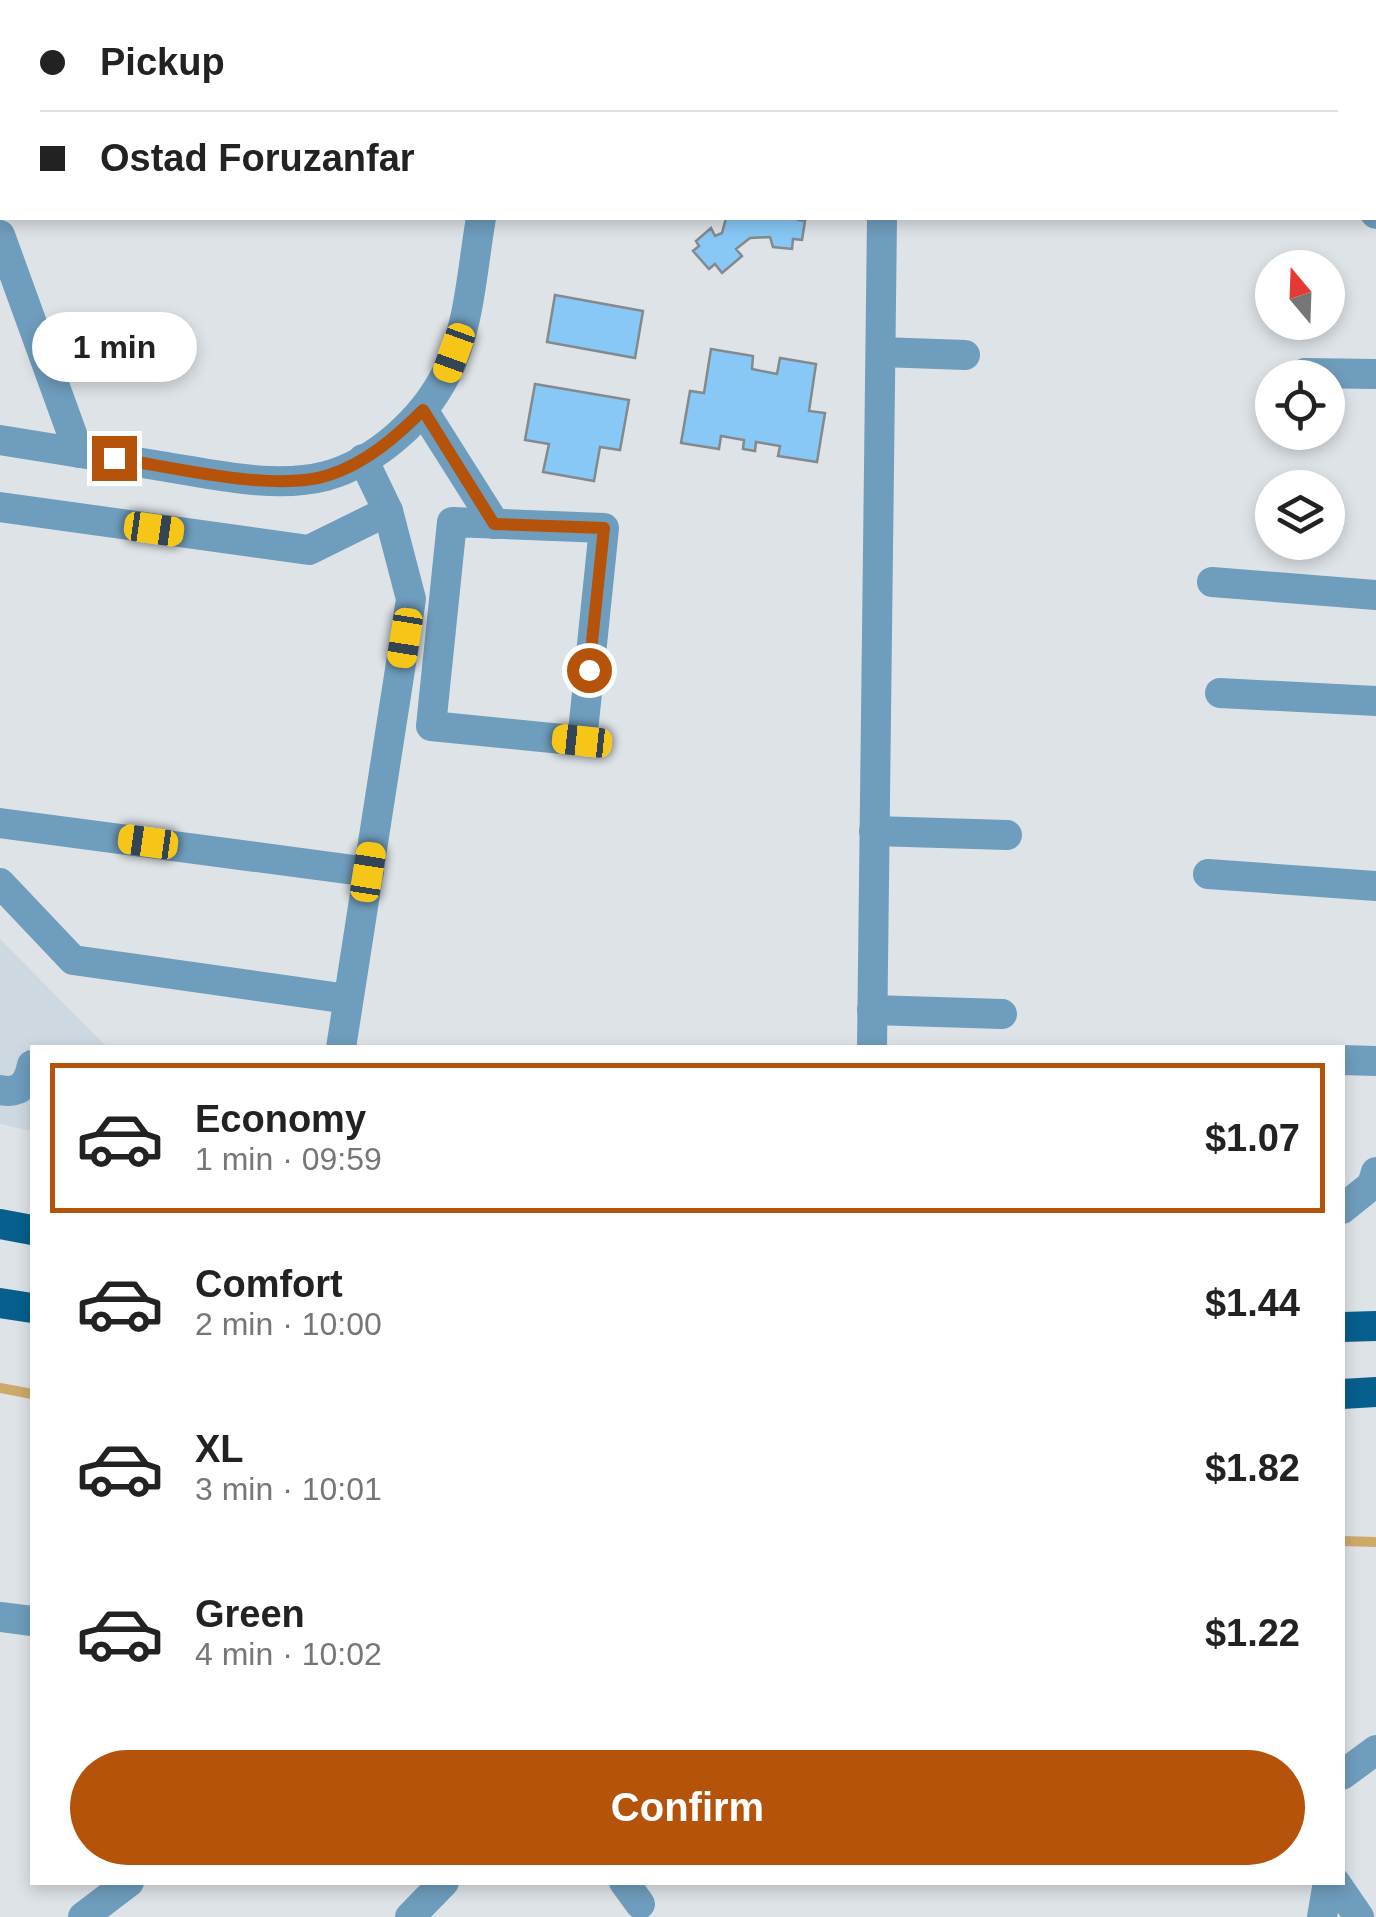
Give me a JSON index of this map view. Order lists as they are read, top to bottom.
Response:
{
  "north": "top",
  "page": {
    "banner": ["Pickup", "Ostad Foruzanfar"],
    "bubble": "1 min",
    "list": [
      {
        "name": "Economy",
        "note": "1 min · 09:59",
        "value": "$1.07"
      },
      {
        "name": "Comfort",
        "note": "2 min · 10:00",
        "value": "$1.44"
      },
      {
        "name": "XL",
        "note": "3 min · 10:01",
        "value": "$1.82"
      },
      {
        "name": "Green",
        "note": "4 min · 10:02",
        "value": "$1.22"
      }
    ],
    "buttons": "Confirm"
  }
}
